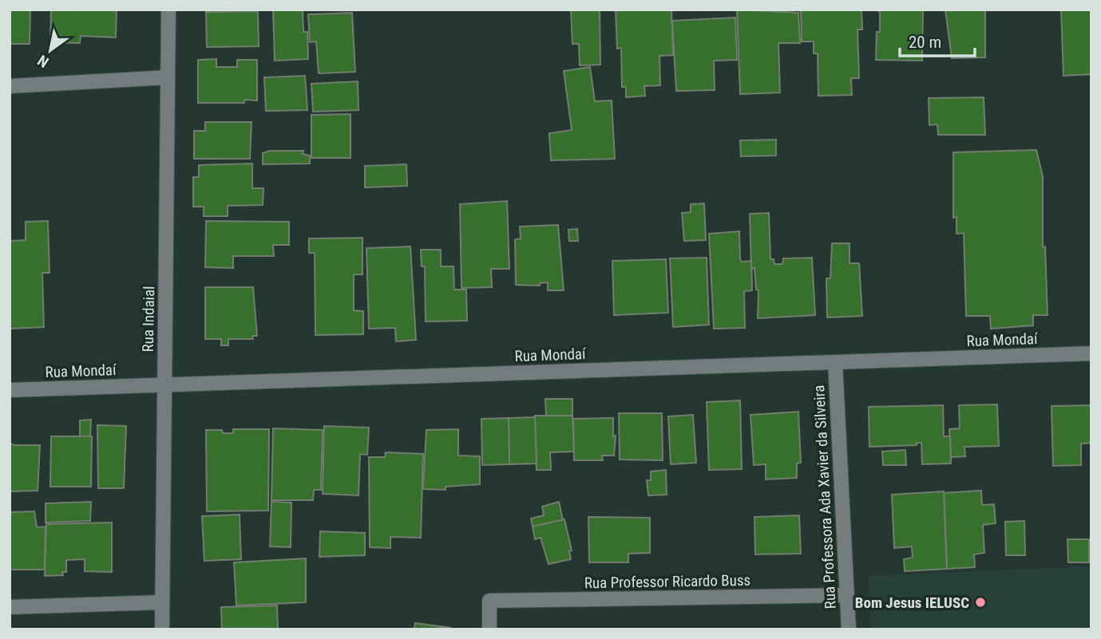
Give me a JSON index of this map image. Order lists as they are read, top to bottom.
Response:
{
  "streets": {
    "street": [
      "Rua Indaial",
      "Rua Mondaí",
      "Rua Professora Ada Xavier da Silveira",
      "Rua Professor Ricardo Buss"
    ]
  },
  "crossings": [
    ["Rua Indaial", "Rua Mondaí"],
    ["Rua Mondaí", "Rua Professora Ada Xavier da Silveira"],
    ["Rua Professora Ada Xavier da Silveira", "Rua Professor Ricardo Buss"]
  ],
  "places": ["Bom Jesus IELUSC"],
  "scale_bar": "20 m",
  "north": "bottom left"
}
